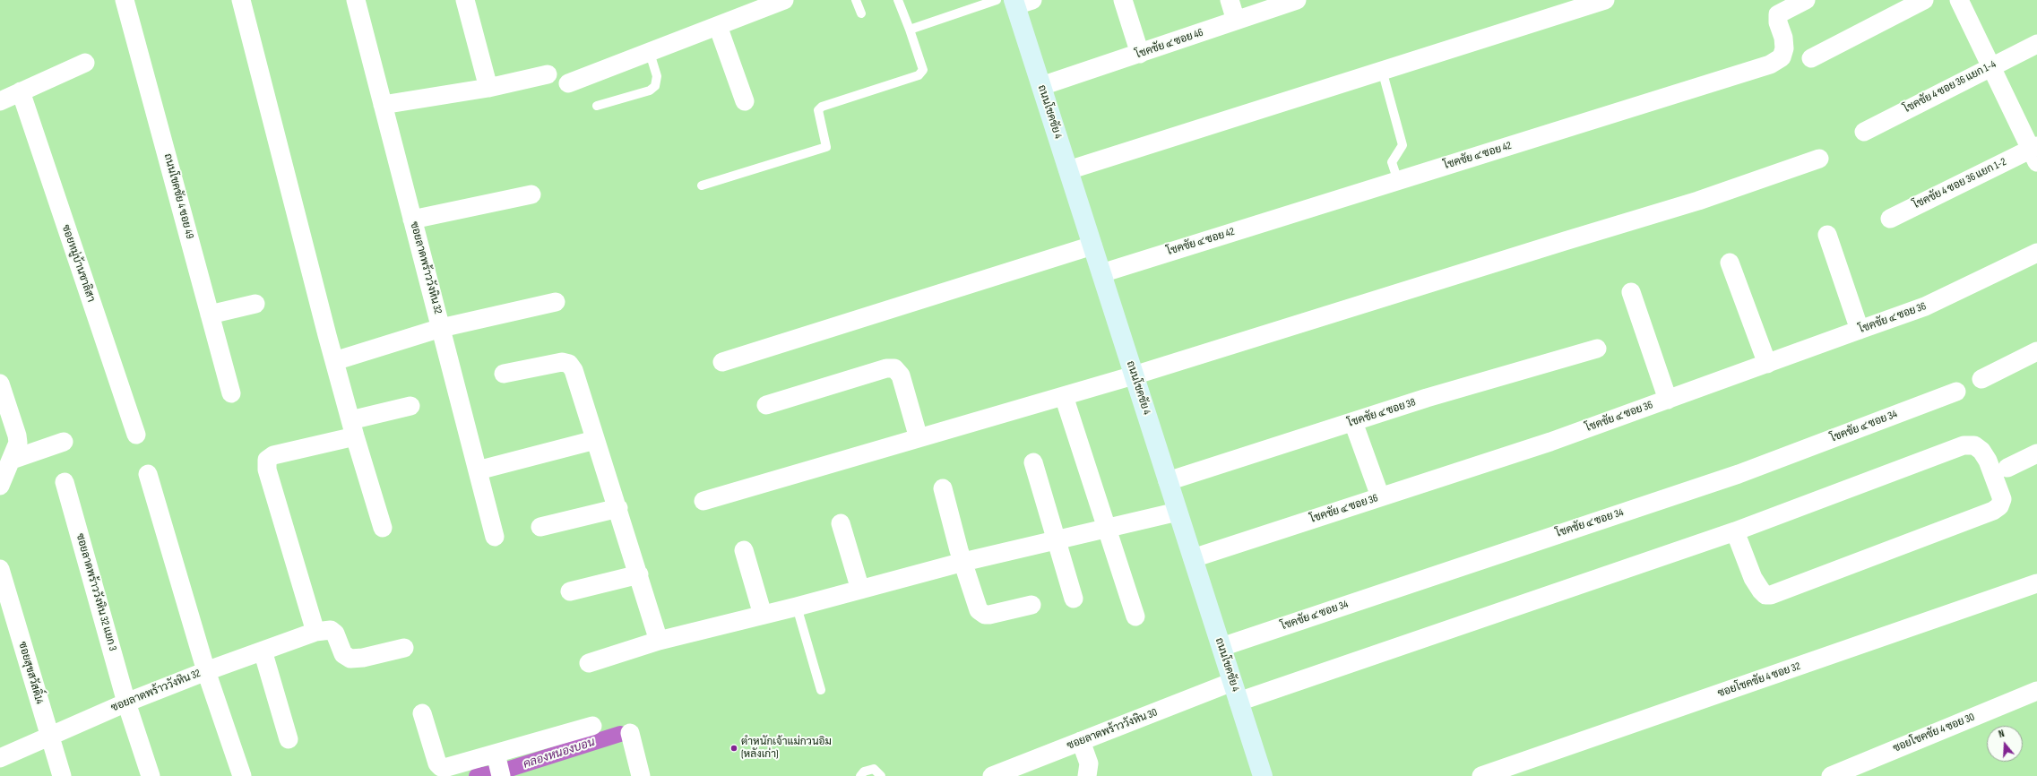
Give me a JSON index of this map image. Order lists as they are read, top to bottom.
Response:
{
  "streets": {
    "street": [
      "โชคชัย ๔ ซอย 46",
      "โชคชัย 4 ซอย 36 แยก 1-4",
      "ถนนโชคชัย 4",
      "โชคชัย ๔ ซอย 42",
      "โชคชัย 4 ซอย 36 แยก 1-2",
      "ถนนโชคชัย 4 ซอย 49",
      "ซอยหมู่บ้านชาลิสา",
      "ซอยลาดพร้าววังหิน 32",
      "โชคชัย ๔ ซอย 36",
      "โชคชัย ๔ ซอย 38",
      "โชคชัย ๔ ซอย 34",
      "ซอยลาดพร้าววังหิน 32 แยก 3",
      "ซอยสุขสวัสดิ์14",
      "ซอยโชคชัย 4 ซอย 32",
      "ซอยลาดพร้าววังหิน 30",
      "ซอยโชคชัย 4 ซอย 30"
    ]
  },
  "crossings": [
    ["โชคชัย ๔ ซอย 46", "ถนนโชคชัย 4"],
    ["โชคชัย 4 ซอย 36 แยก 1-4", "โชคชัย 4 ซอย 36 แยก 1-2"],
    ["ถนนโชคชัย 4", "โชคชัย ๔ ซอย 42"],
    ["ถนนโชคชัย 4", "โชคชัย ๔ ซอย 36"],
    ["ถนนโชคชัย 4", "โชคชัย ๔ ซอย 38"],
    ["ถนนโชคชัย 4", "โชคชัย ๔ ซอย 34"],
    ["ถนนโชคชัย 4", "ซอยลาดพร้าววังหิน 30"],
    ["ซอยลาดพร้าววังหิน 32", "ซอยลาดพร้าววังหิน 32 แยก 3"],
    ["ซอยลาดพร้าววังหิน 32", "ซอยสุขสวัสดิ์14"]
  ],
  "water": ["คลองหนองบอน"],
  "places": ["ตำหนักเจ้าแม่กวนอิม (หลังเก่า)"],
  "north": "top"
}
